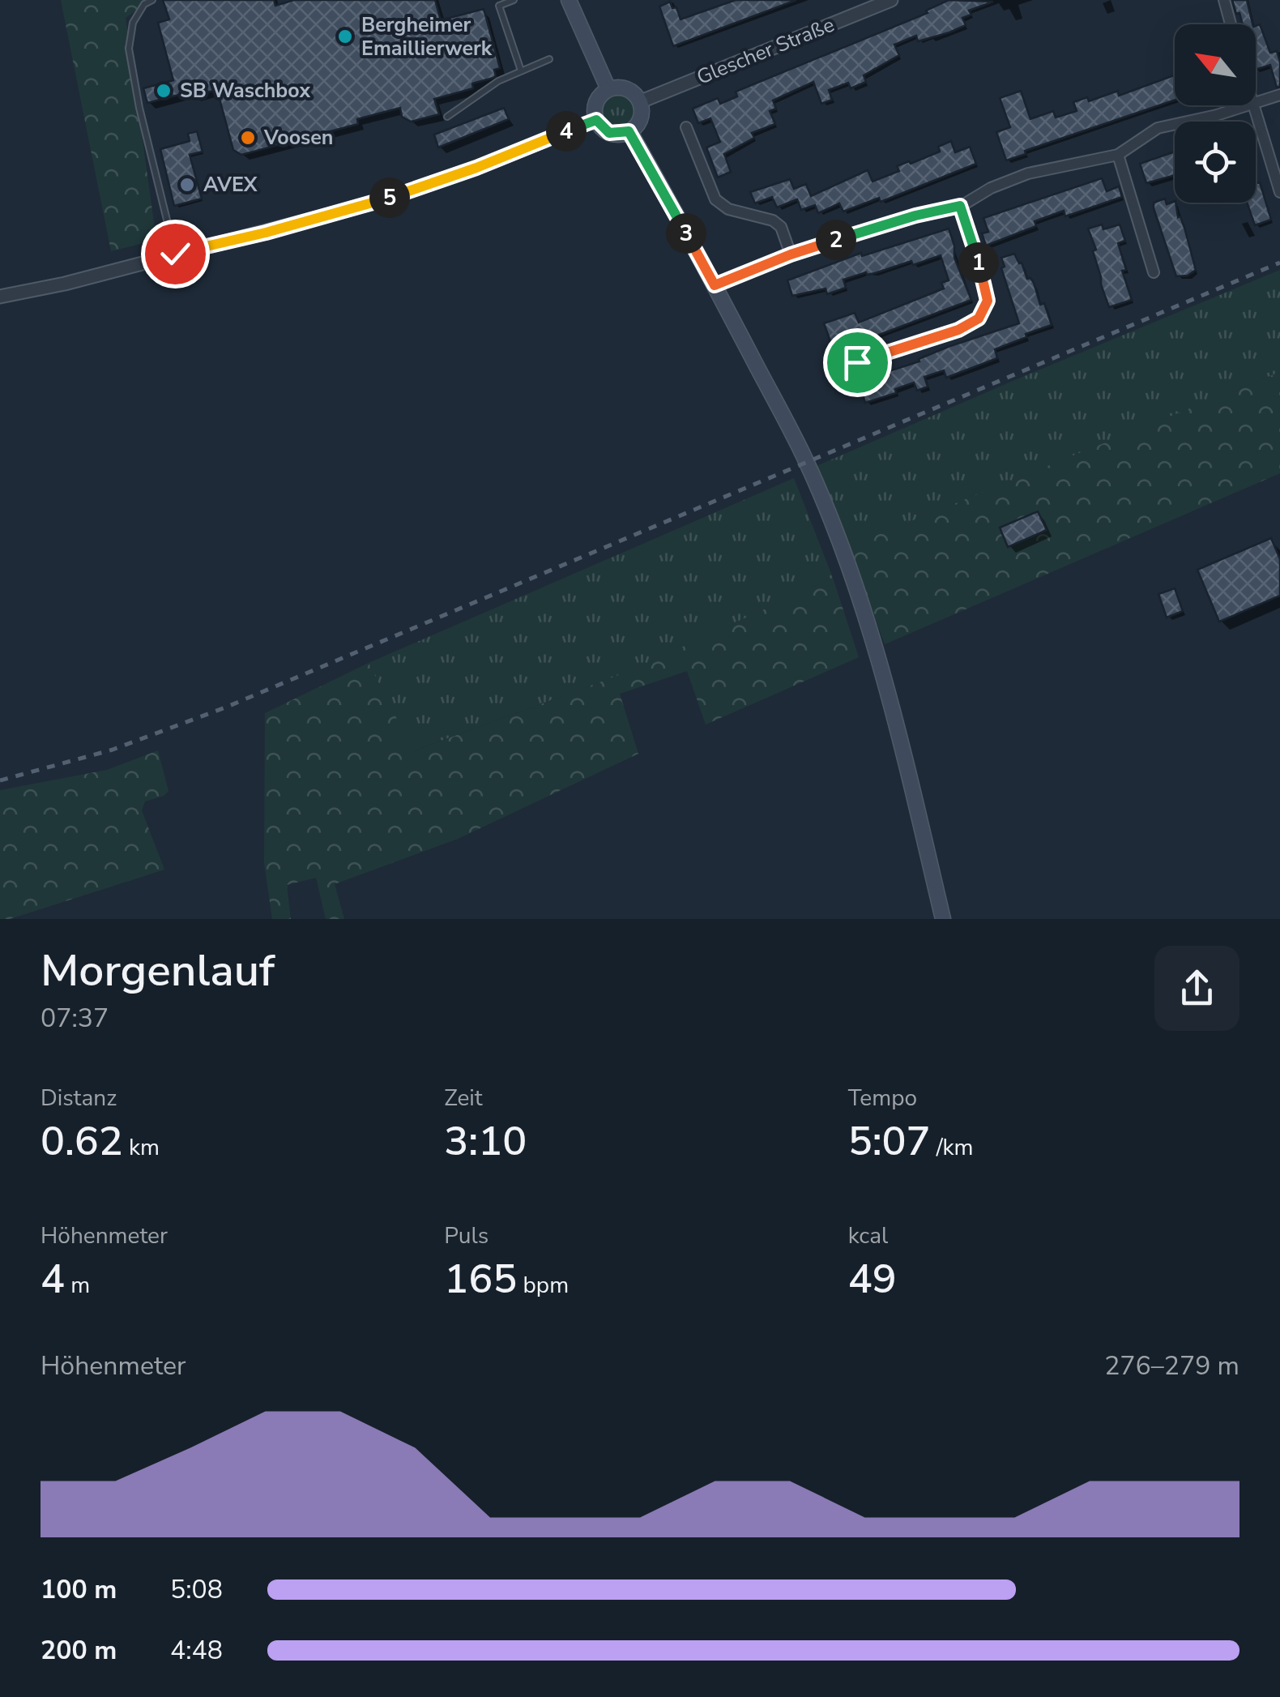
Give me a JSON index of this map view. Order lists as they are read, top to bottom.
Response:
{
  "streets": {
    "street": ["Glescher Straße"]
  },
  "places": [
    "Bergheimer Emaillierwerk",
    "SB Waschbox",
    "Voosen",
    "AVEX"
  ],
  "north": "top left",
  "page": {
    "pins": [
      "4",
      "5",
      "3",
      "2",
      "1"
    ],
    "heading": ["Morgenlauf", "07:37"],
    "stats": [
      ["Distanz", "0.62 km"],
      ["Zeit", "3:10"],
      ["Tempo", "5:07 /km"],
      ["Höhenmeter", "4 m"],
      ["Puls", "165 bpm"],
      ["kcal", "49"]
    ],
    "chart": ["Höhenmeter", "276–279 m"],
    "list": [
      {
        "name": "100 m",
        "note": "5:08"
      },
      {
        "name": "200 m",
        "note": "4:48"
      }
    ]
  }
}
